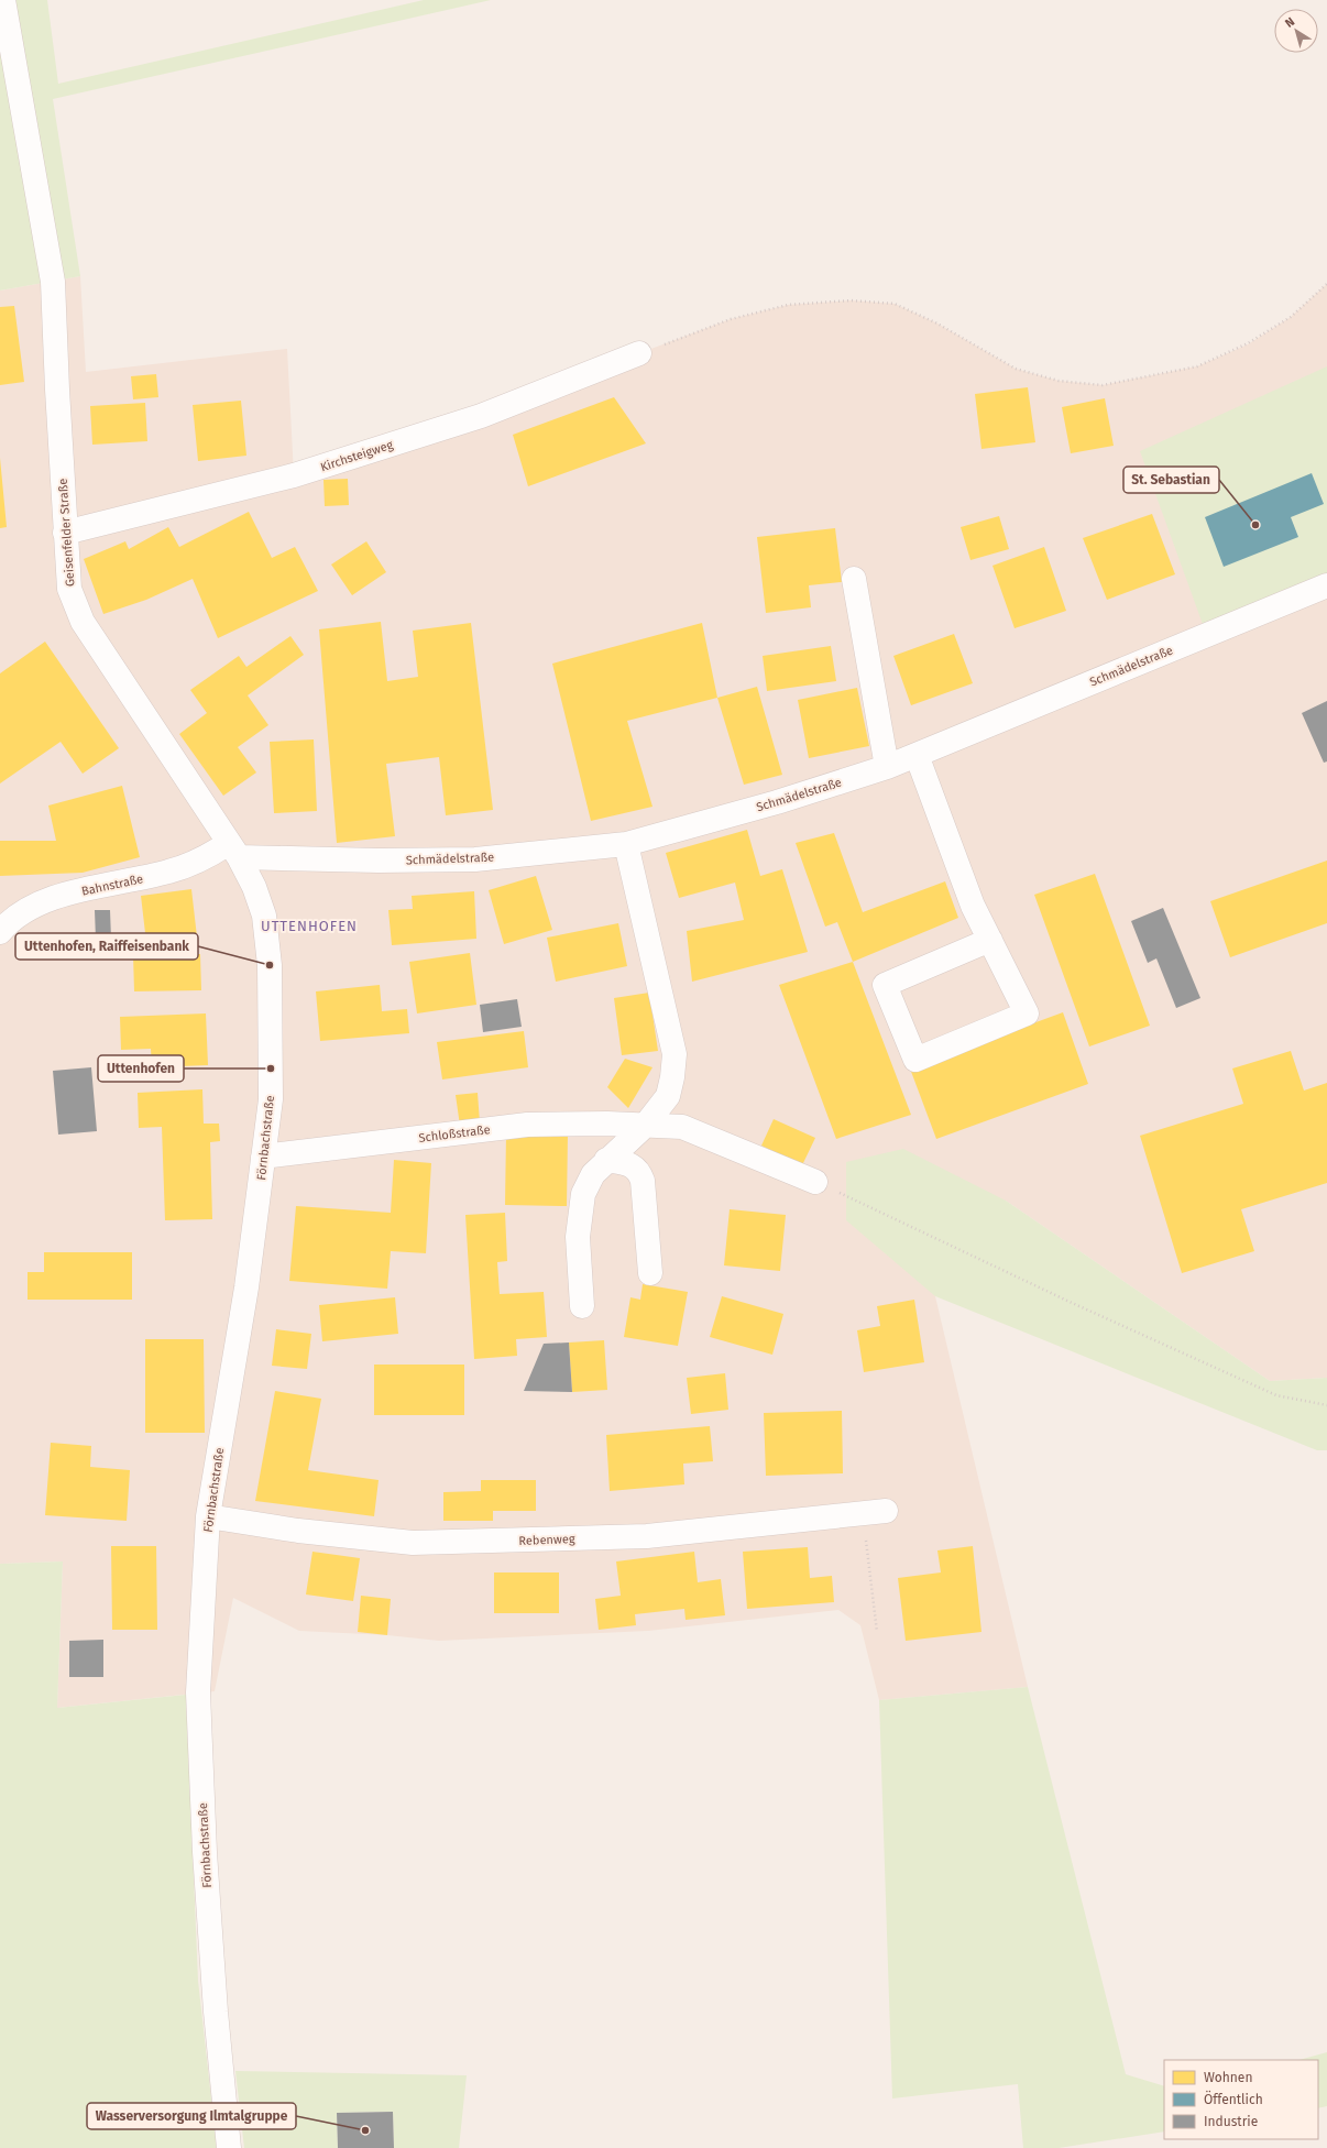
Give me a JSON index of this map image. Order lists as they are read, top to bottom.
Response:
{
  "streets": {
    "street": [
      "Kirchsteigweg",
      "Geisenfelder Straße",
      "Schmädelstraße",
      "Bahnstraße",
      "Schloßstraße",
      "Förnbachstraße",
      "Rebenweg"
    ]
  },
  "crossings": [
    ["Kirchsteigweg", "Geisenfelder Straße"],
    ["Geisenfelder Straße", "Schmädelstraße"],
    ["Geisenfelder Straße", "Bahnstraße"],
    ["Geisenfelder Straße", "Förnbachstraße"],
    ["Schmädelstraße", "Bahnstraße"],
    ["Schmädelstraße", "Förnbachstraße"],
    ["Bahnstraße", "Förnbachstraße"],
    ["Schloßstraße", "Förnbachstraße"],
    ["Förnbachstraße", "Rebenweg"]
  ],
  "districts": ["UTTENHOFEN"],
  "places": [
    "St. Sebastian",
    "Uttenhofen, Raiffeisenbank",
    "Uttenhofen",
    "Wasserversorgung Ilmtalgruppe"
  ],
  "legend": ["Wohnen", "Öffentlich", "Industrie"],
  "north": "top left"
}
